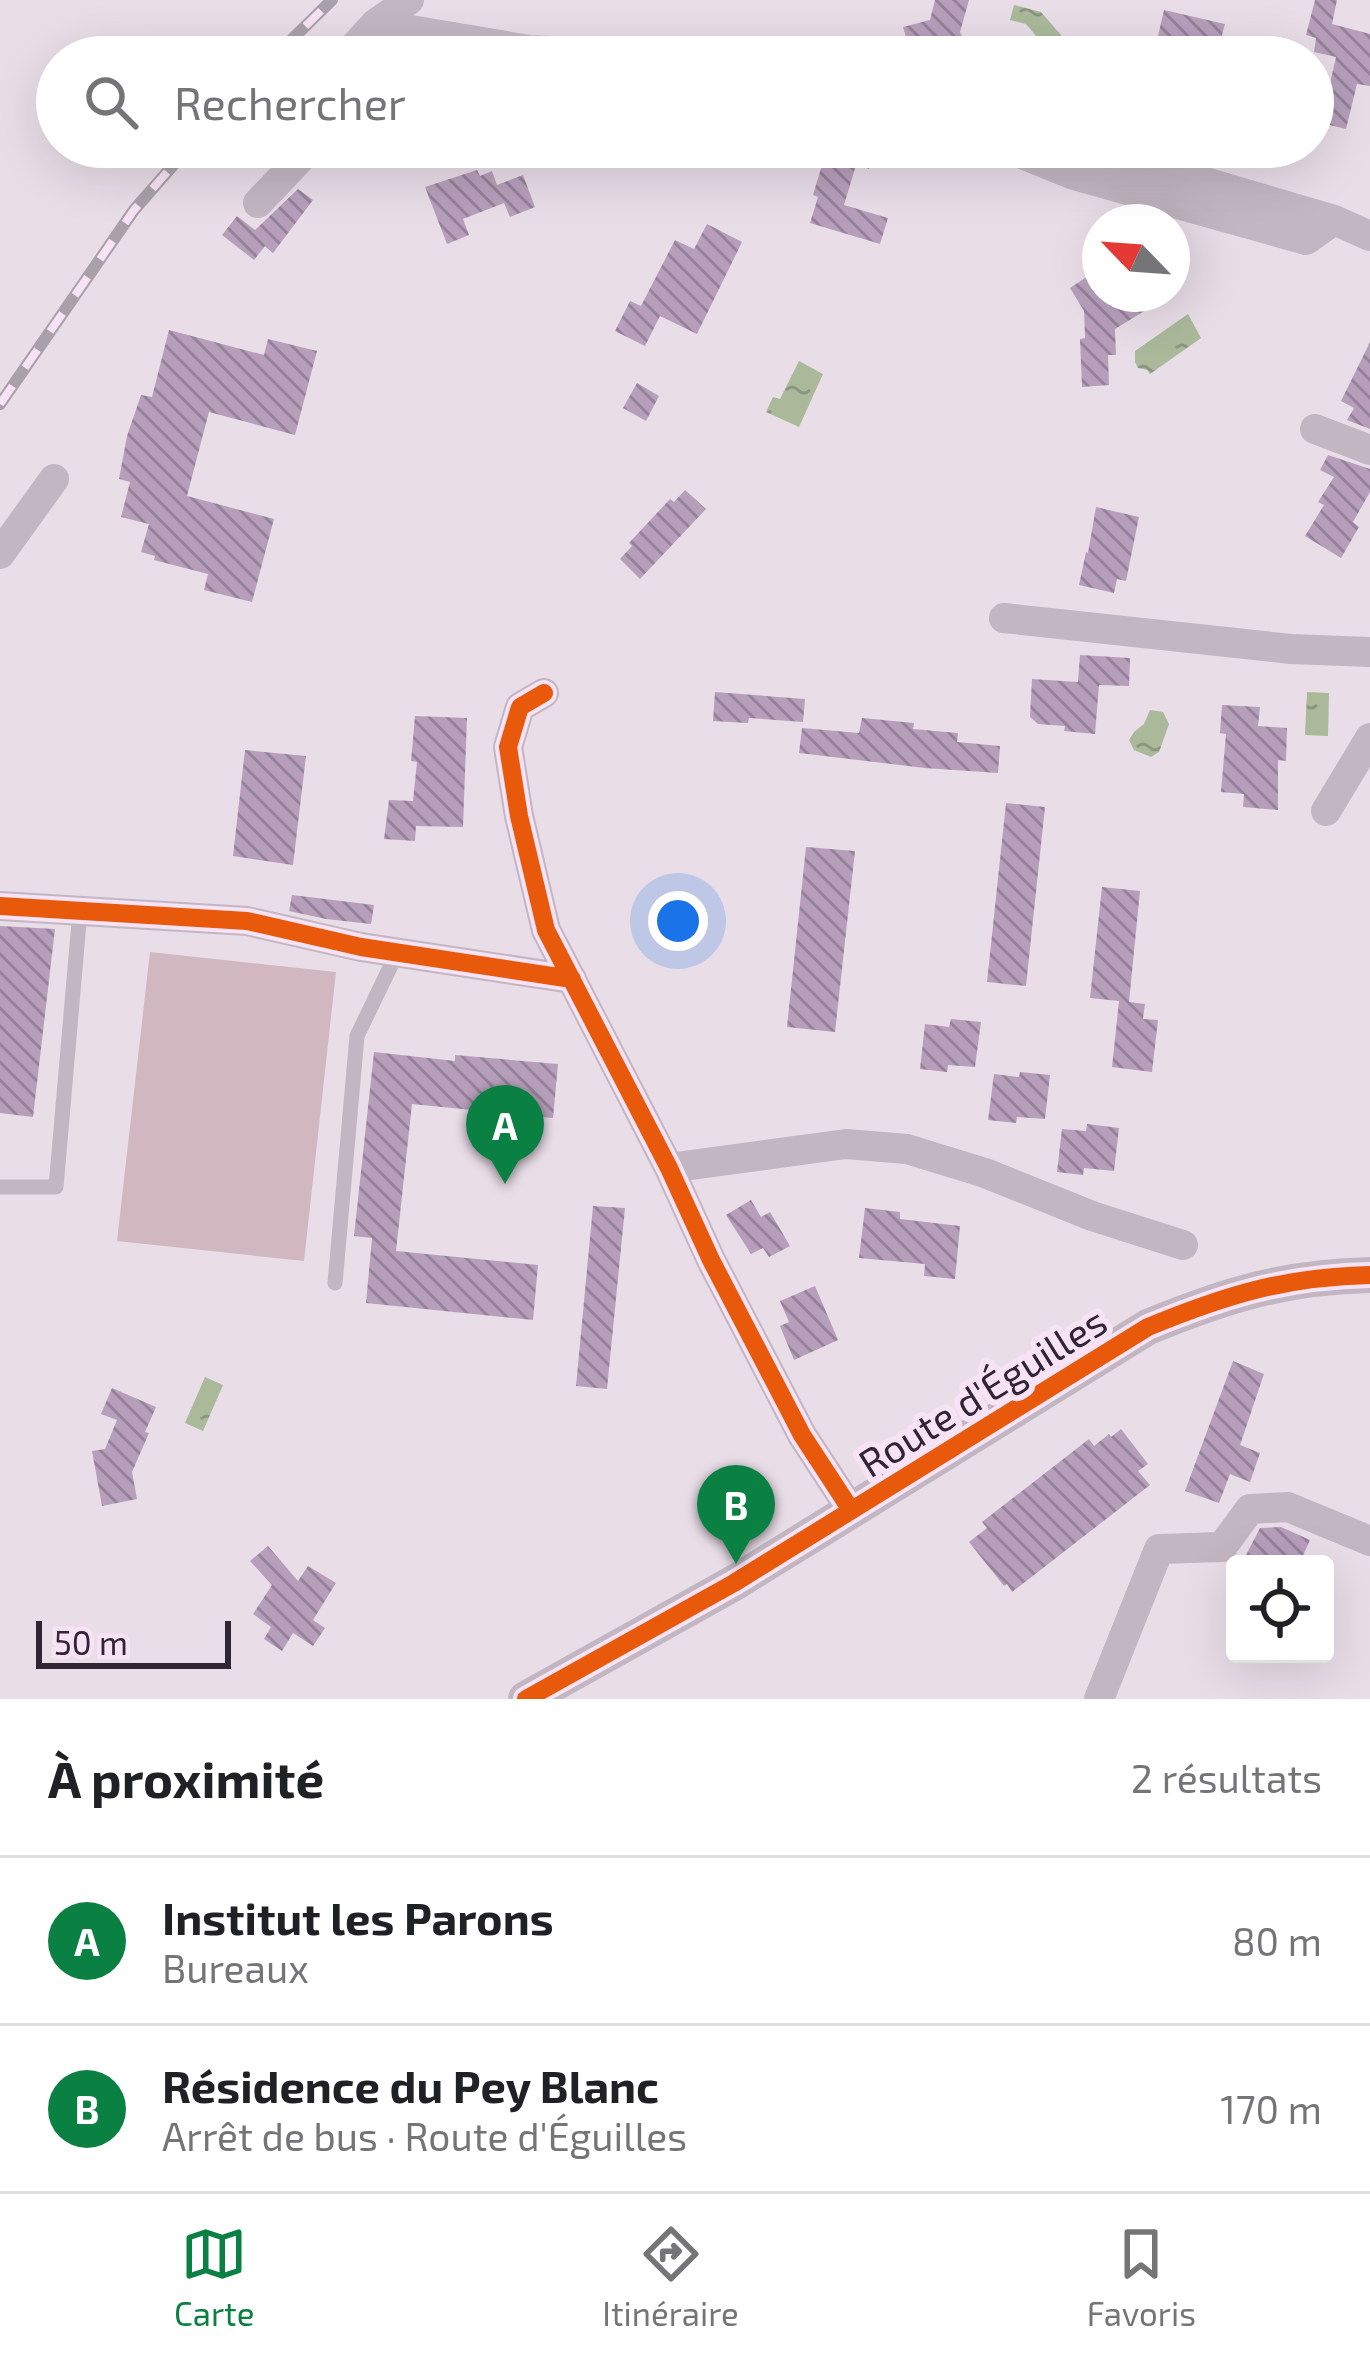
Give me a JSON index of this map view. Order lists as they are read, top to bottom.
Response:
{
  "streets": {
    "street": ["Route d'Éguilles"]
  },
  "scale_bar": "50 m",
  "north": "top left",
  "page": {
    "search": "Rechercher",
    "pins": ["A", "B"],
    "scale": "50 m",
    "heading": ["À proximité", "2 résultats"],
    "list": [
      {
        "mark": "A",
        "name": "Institut les Parons",
        "note": "Bureaux",
        "value": "80 m"
      },
      {
        "mark": "B",
        "name": "Résidence du Pey Blanc",
        "note": "Arrêt de bus · Route d'Éguilles",
        "value": "170 m"
      }
    ],
    "nav": ["Carte", "Itinéraire", "Favoris"]
  }
}
